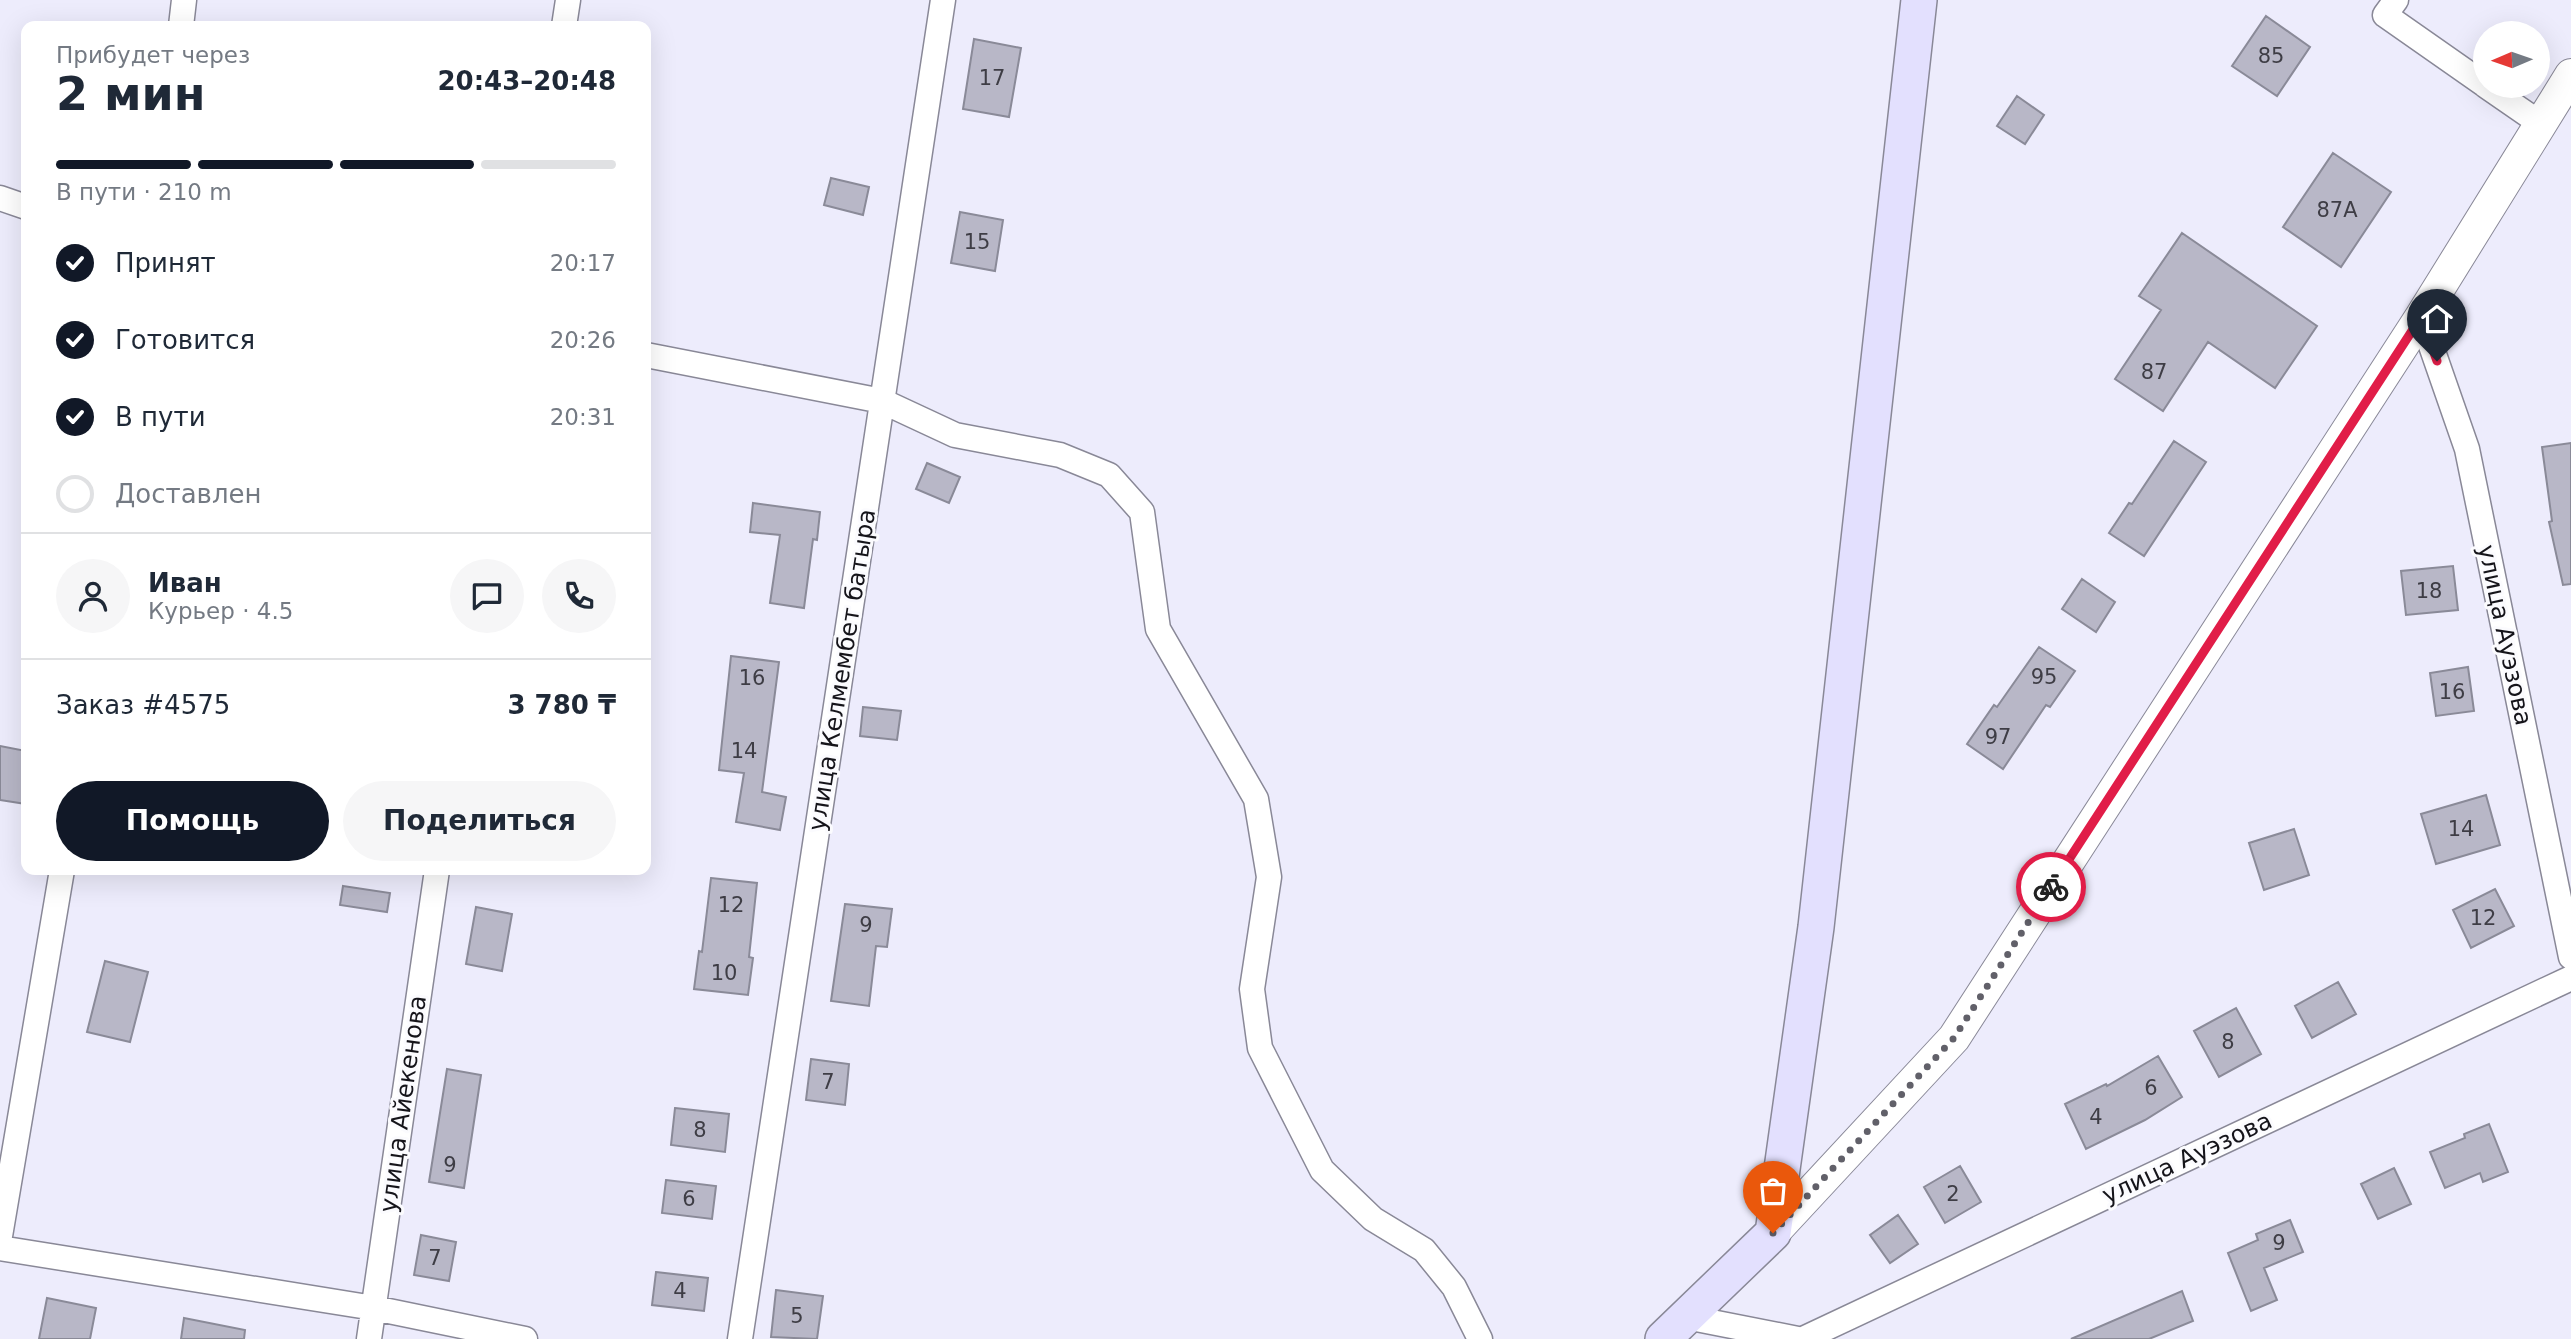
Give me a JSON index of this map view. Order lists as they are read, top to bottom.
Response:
{
  "streets": {
    "street": ["улица Ауэзова", "улица Келмембет батыра", "улица Айекенова"]
  },
  "house_numbers": [
    "85",
    "17",
    "87А",
    "15",
    "87",
    "18",
    "95",
    "16",
    "16",
    "97",
    "14",
    "14",
    "12",
    "12",
    "9",
    "10",
    "8",
    "7",
    "6",
    "4",
    "8",
    "9",
    "2",
    "6",
    "9",
    "7",
    "4",
    "5"
  ],
  "north": "left",
  "page": {
    "heading": ["2 мин", "Прибудет через", "20:43–20:48"],
    "panel": [
      "Иван",
      "Курьер · 4.5",
      "Заказ #4575",
      "3 780 ₸"
    ],
    "bar": "В пути · 210 m",
    "list": [
      ["Принят", "20:17"],
      ["Готовится", "20:26"],
      ["В пути", "20:31"],
      "Доставлен"
    ],
    "buttons": ["Помощь", "Поделиться"]
  }
}
